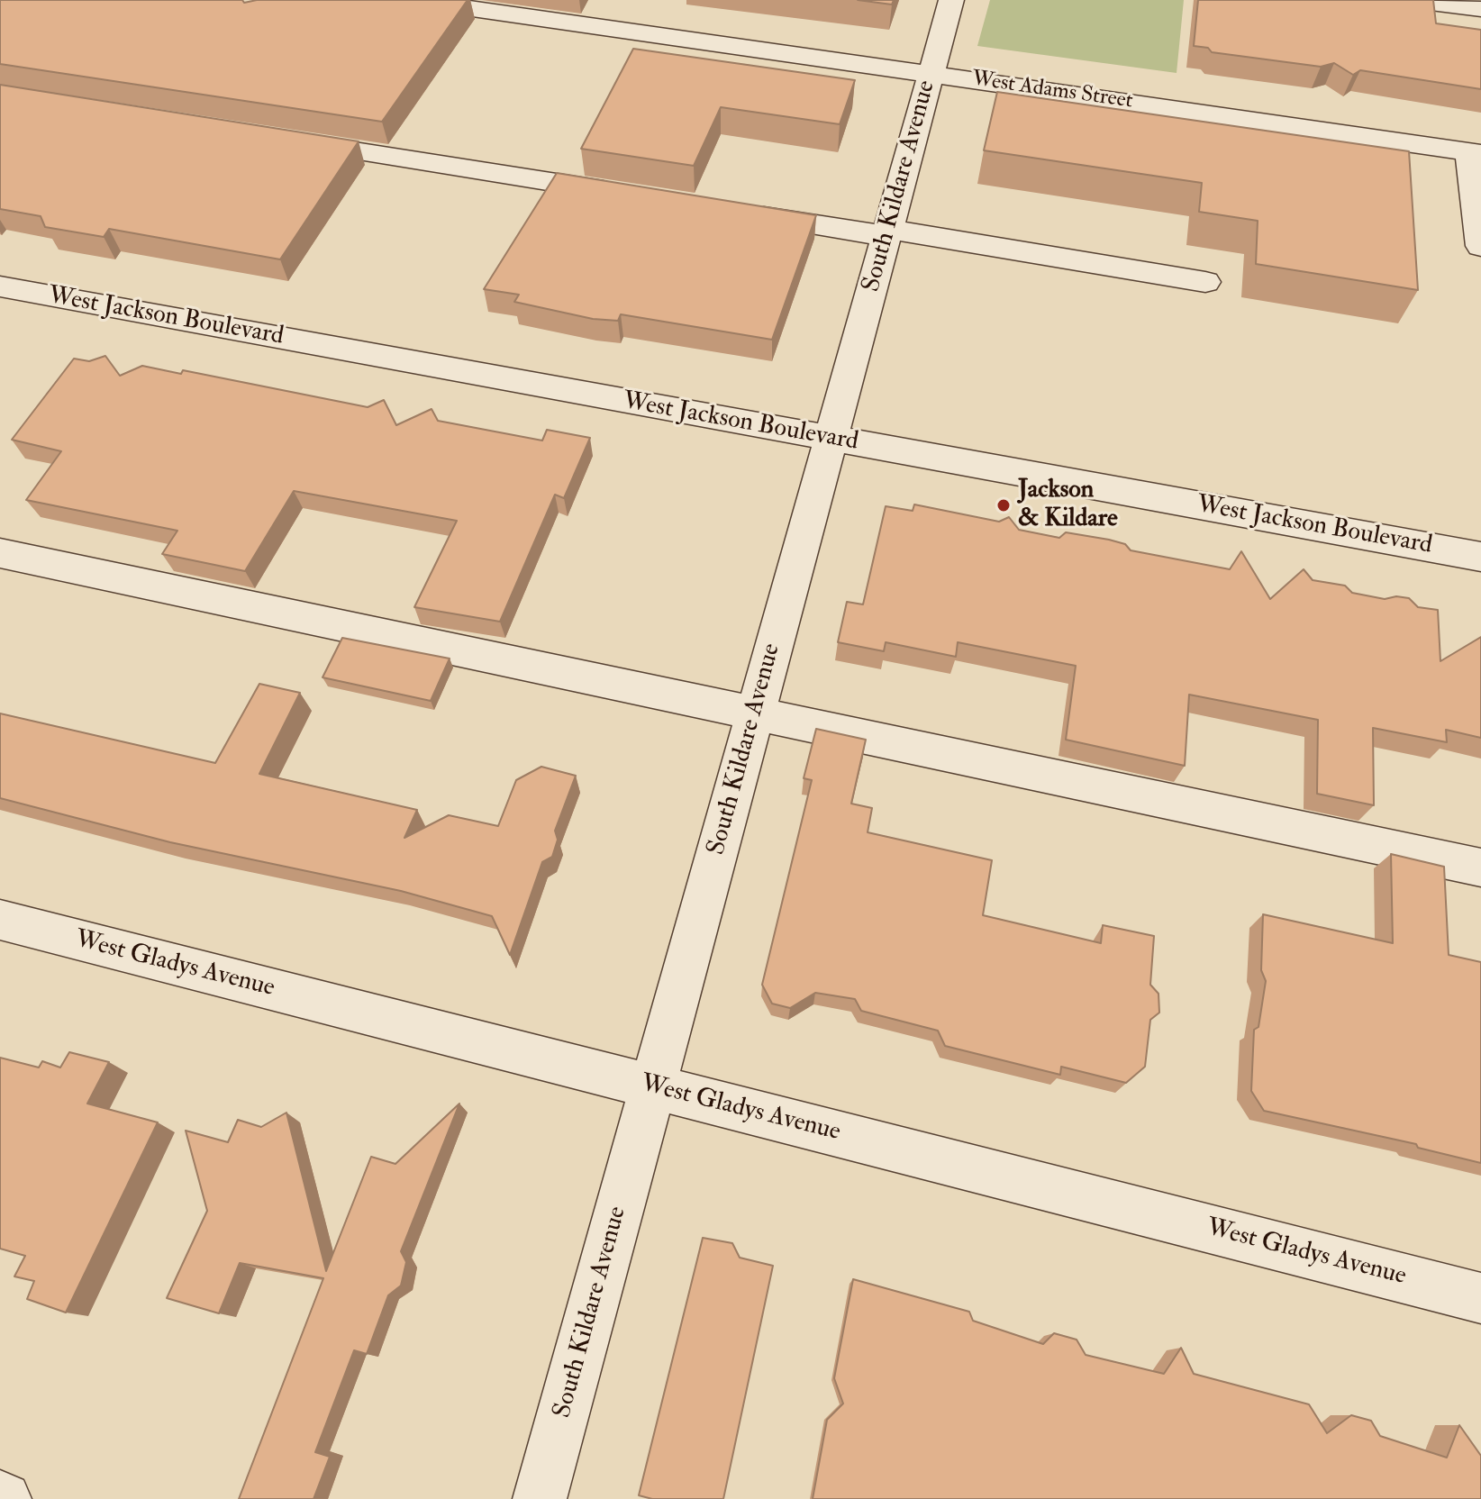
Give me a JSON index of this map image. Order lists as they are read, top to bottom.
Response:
{
  "streets": {
    "street": [
      "West Adams Street",
      "South Kildare Avenue",
      "West Jackson Boulevard",
      "West Gladys Avenue"
    ]
  },
  "crossings": [
    ["West Adams Street", "South Kildare Avenue"],
    ["South Kildare Avenue", "West Jackson Boulevard"],
    ["South Kildare Avenue", "West Gladys Avenue"]
  ],
  "places": ["Jackson & Kildare"]
}
